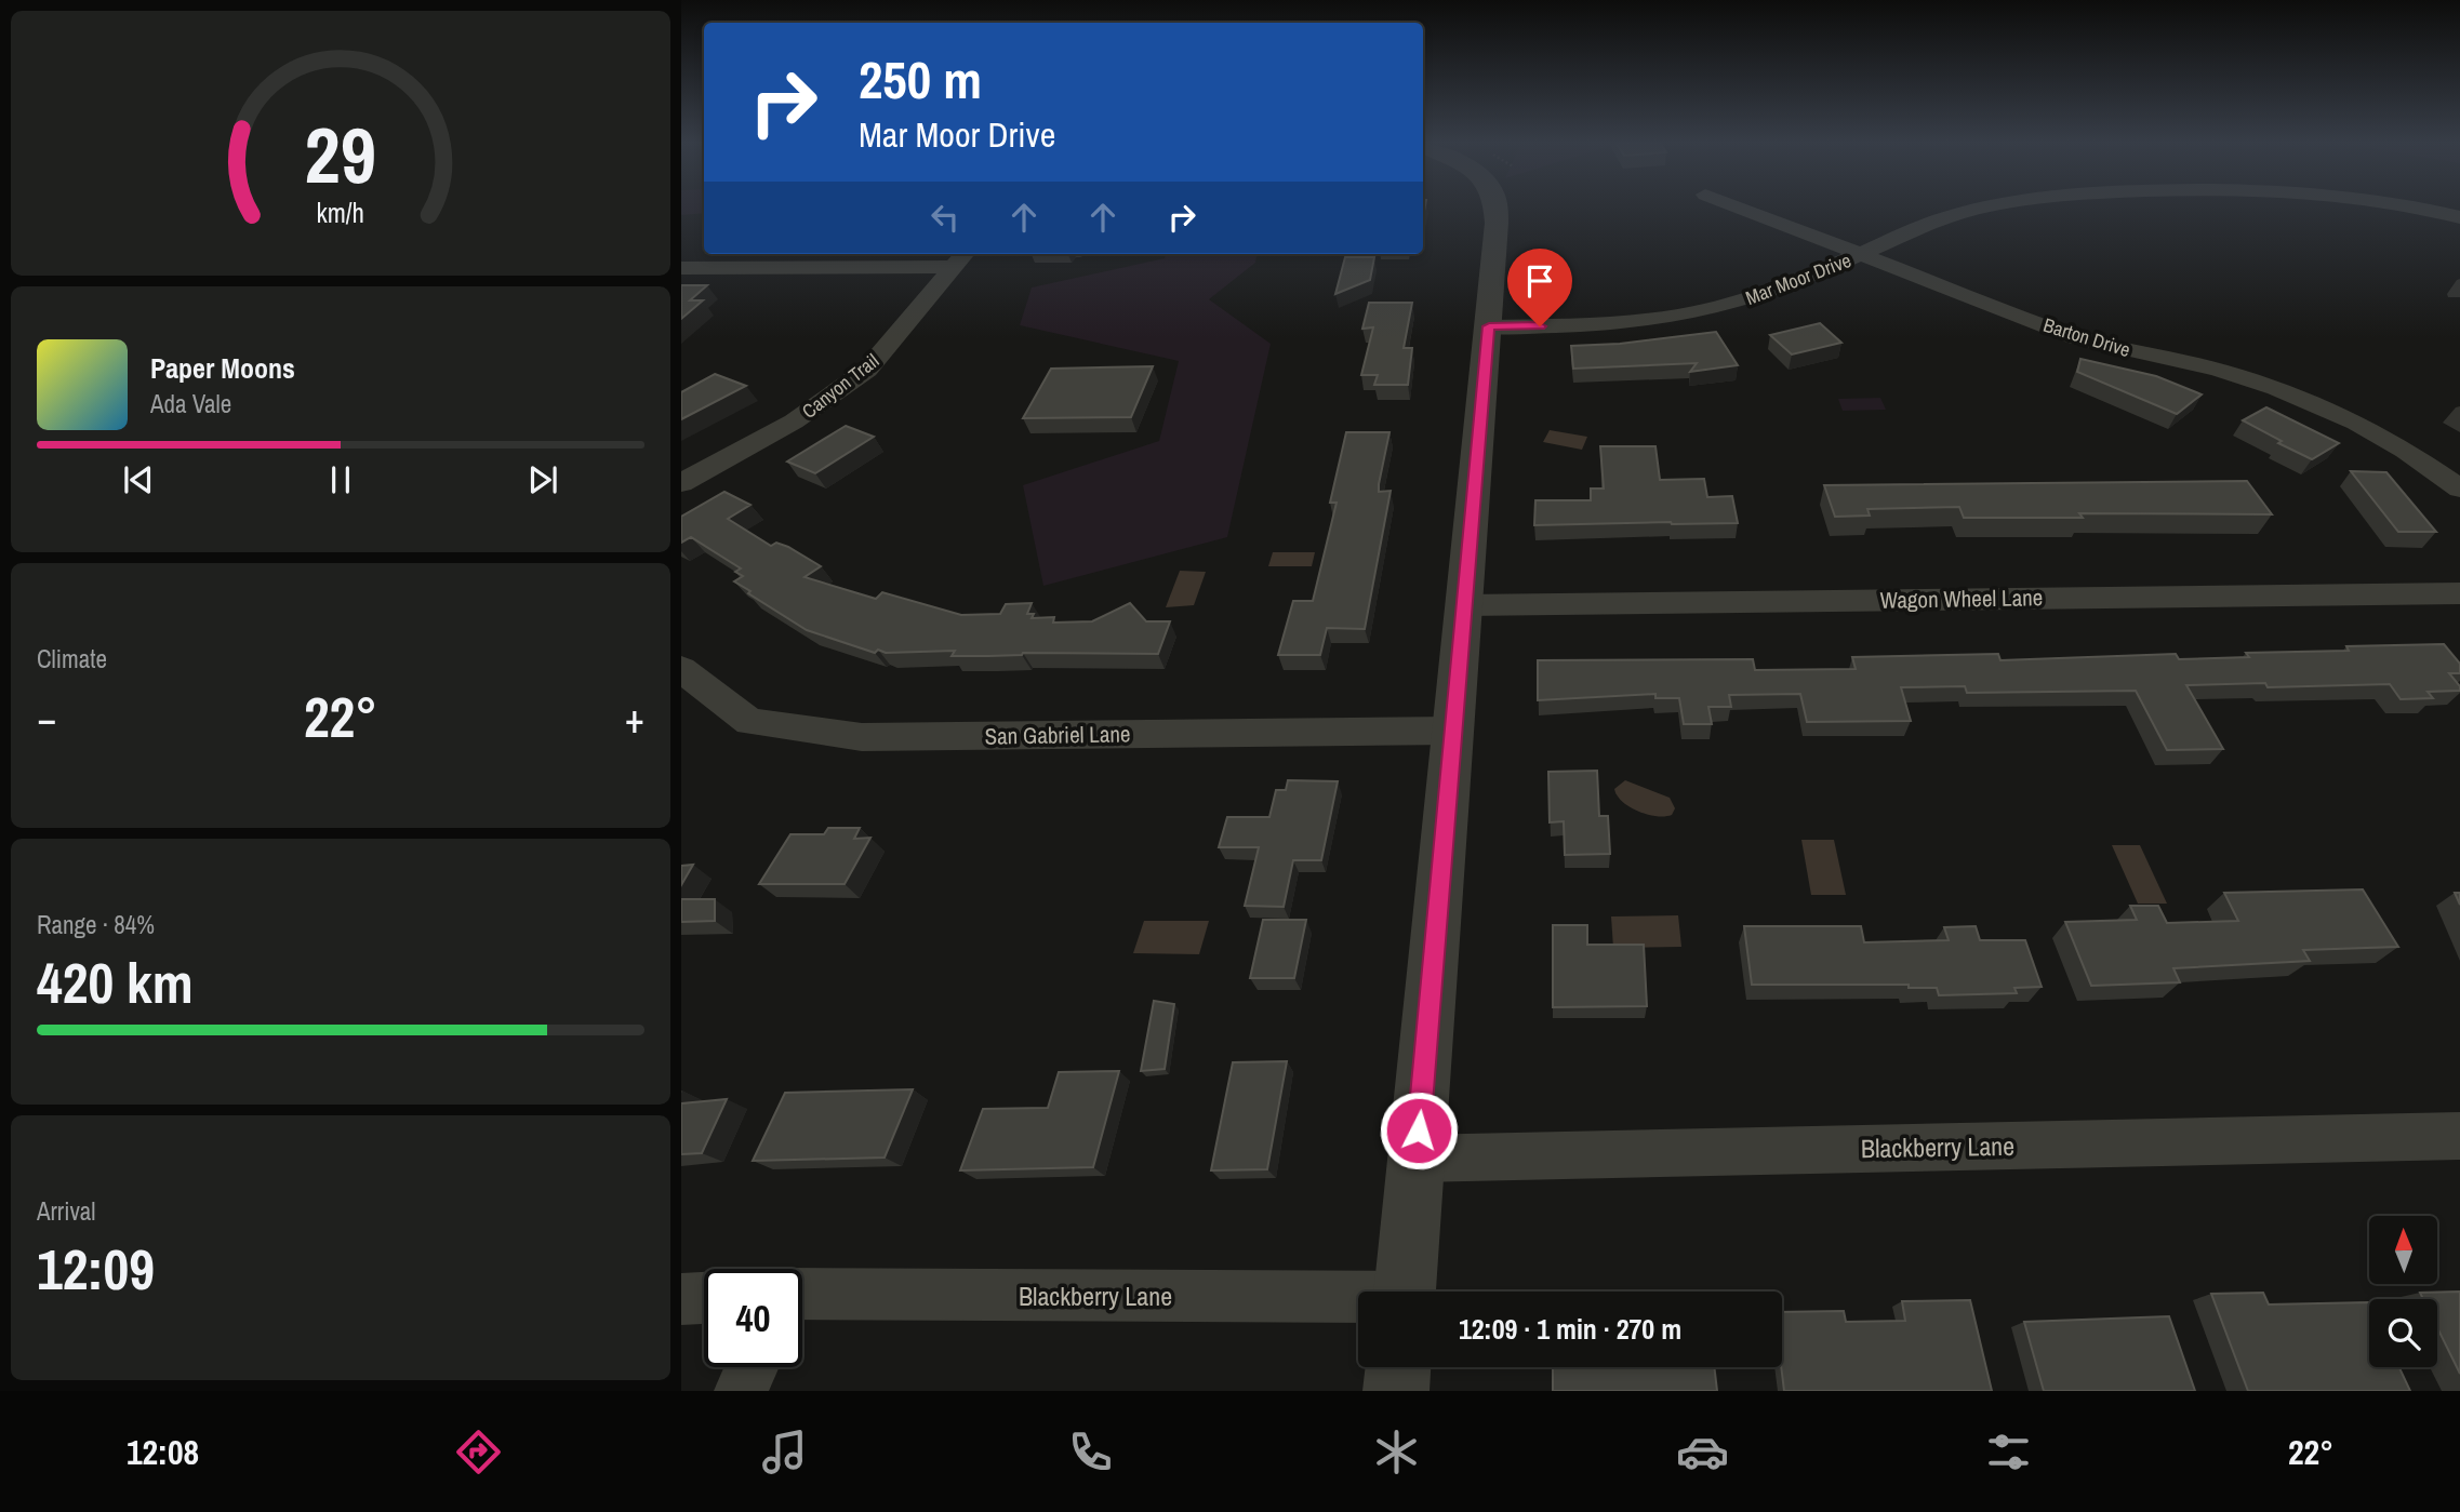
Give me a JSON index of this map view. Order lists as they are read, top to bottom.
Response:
{
  "streets": {
    "street": [
      "Mar Moor Drive",
      "Barton Drive",
      "Canyon Trail",
      "Wagon Wheel Lane",
      "San Gabriel Lane",
      "Blackberry Lane"
    ]
  },
  "crossings": [
    ["Mar Moor Drive", "Barton Drive"]
  ],
  "north": "top",
  "page": {
    "turn": ["250 m", "Mar Moor Drive"],
    "song": ["Paper Moons", "Ada Vale"],
    "tile": [
      "Climate",
      ["Range · 84%", "420 km"],
      ["Arrival", "12:09"]
    ],
    "heat": ["−", "22°", "+"],
    "limit": "40",
    "trip": "12:09 · 1 min · 270 m",
    "tabs": ["12:08", "22°"],
    "gauge": ["29", "km/h"]
  }
}
